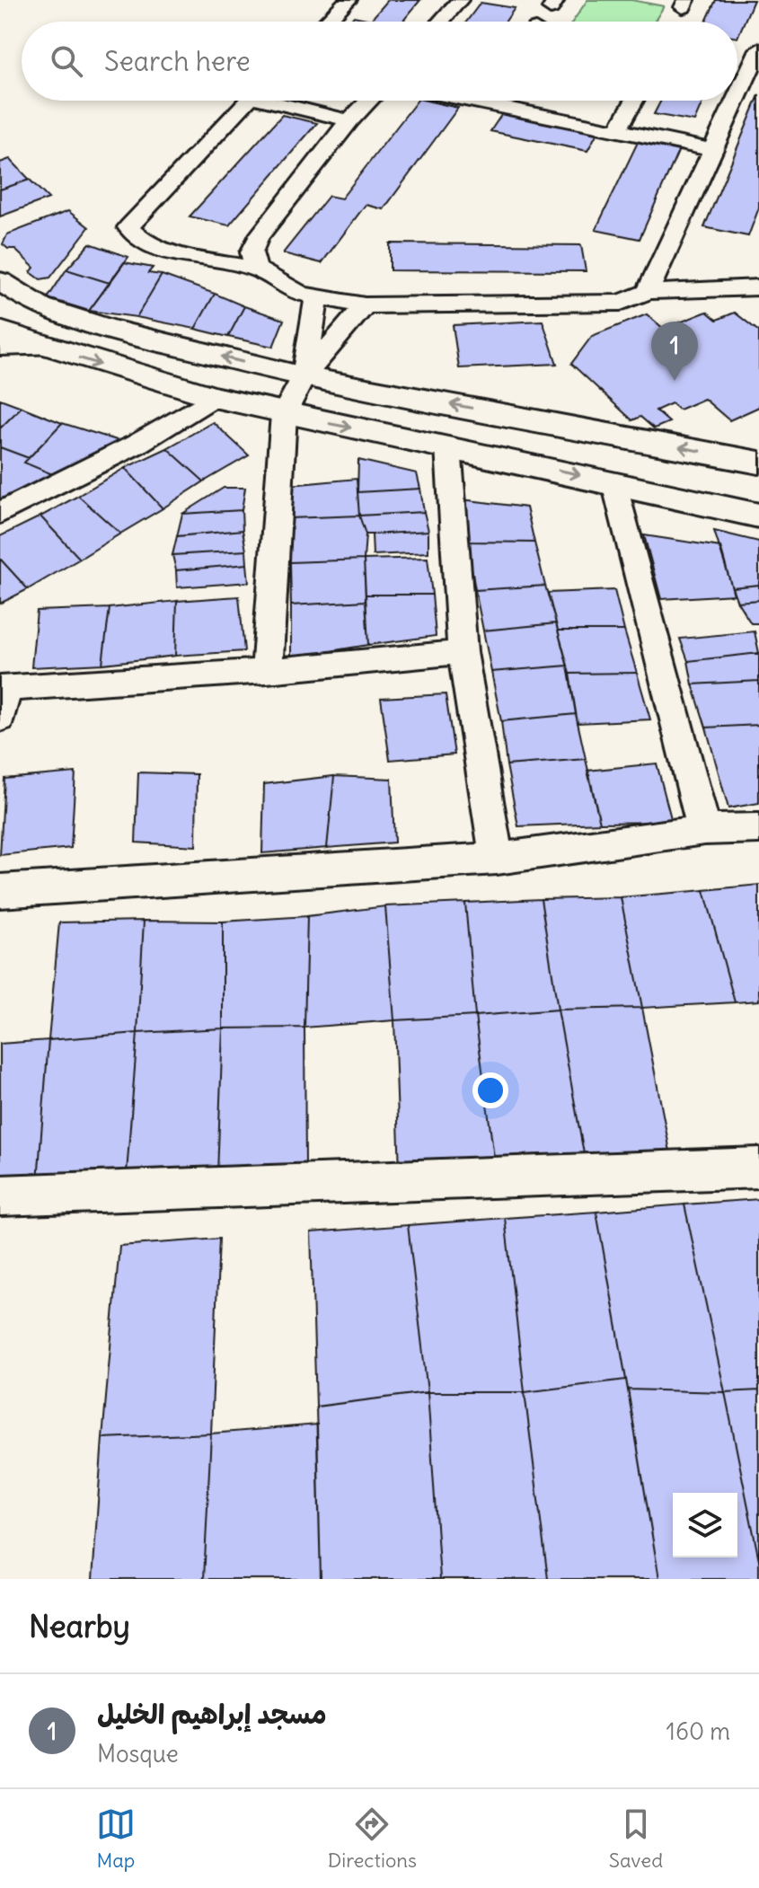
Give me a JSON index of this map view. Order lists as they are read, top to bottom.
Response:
{
  "page": {
    "search": "Search here",
    "pins": "1",
    "heading": "Nearby",
    "list": [
      {
        "mark": "1",
        "name": "مسجد إبراهيم الخليل",
        "note": "Mosque",
        "value": "160 m"
      }
    ],
    "nav": ["Map", "Directions", "Saved"]
  }
}
